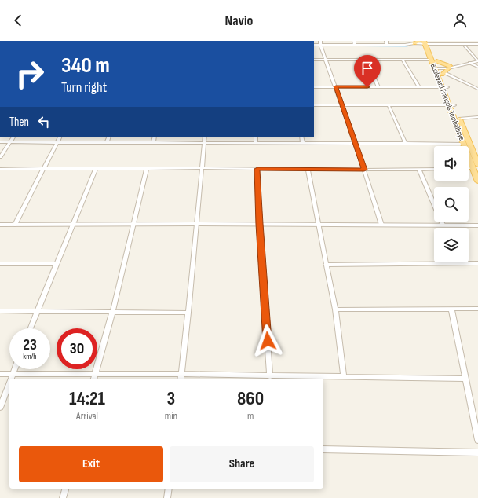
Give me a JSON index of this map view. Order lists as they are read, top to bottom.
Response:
{
  "streets": {
    "main road": ["Boulevard François Tombalbaye"]
  },
  "page": {
    "header": "Navio",
    "turn": ["340 m", "Turn right"],
    "then": "Then",
    "speed": "23 km/h",
    "limit": "30",
    "eta": [
      "14:21",
      "Arrival",
      "3",
      "min",
      "860",
      "m"
    ],
    "buttons": ["Exit", "Share"]
  }
}
